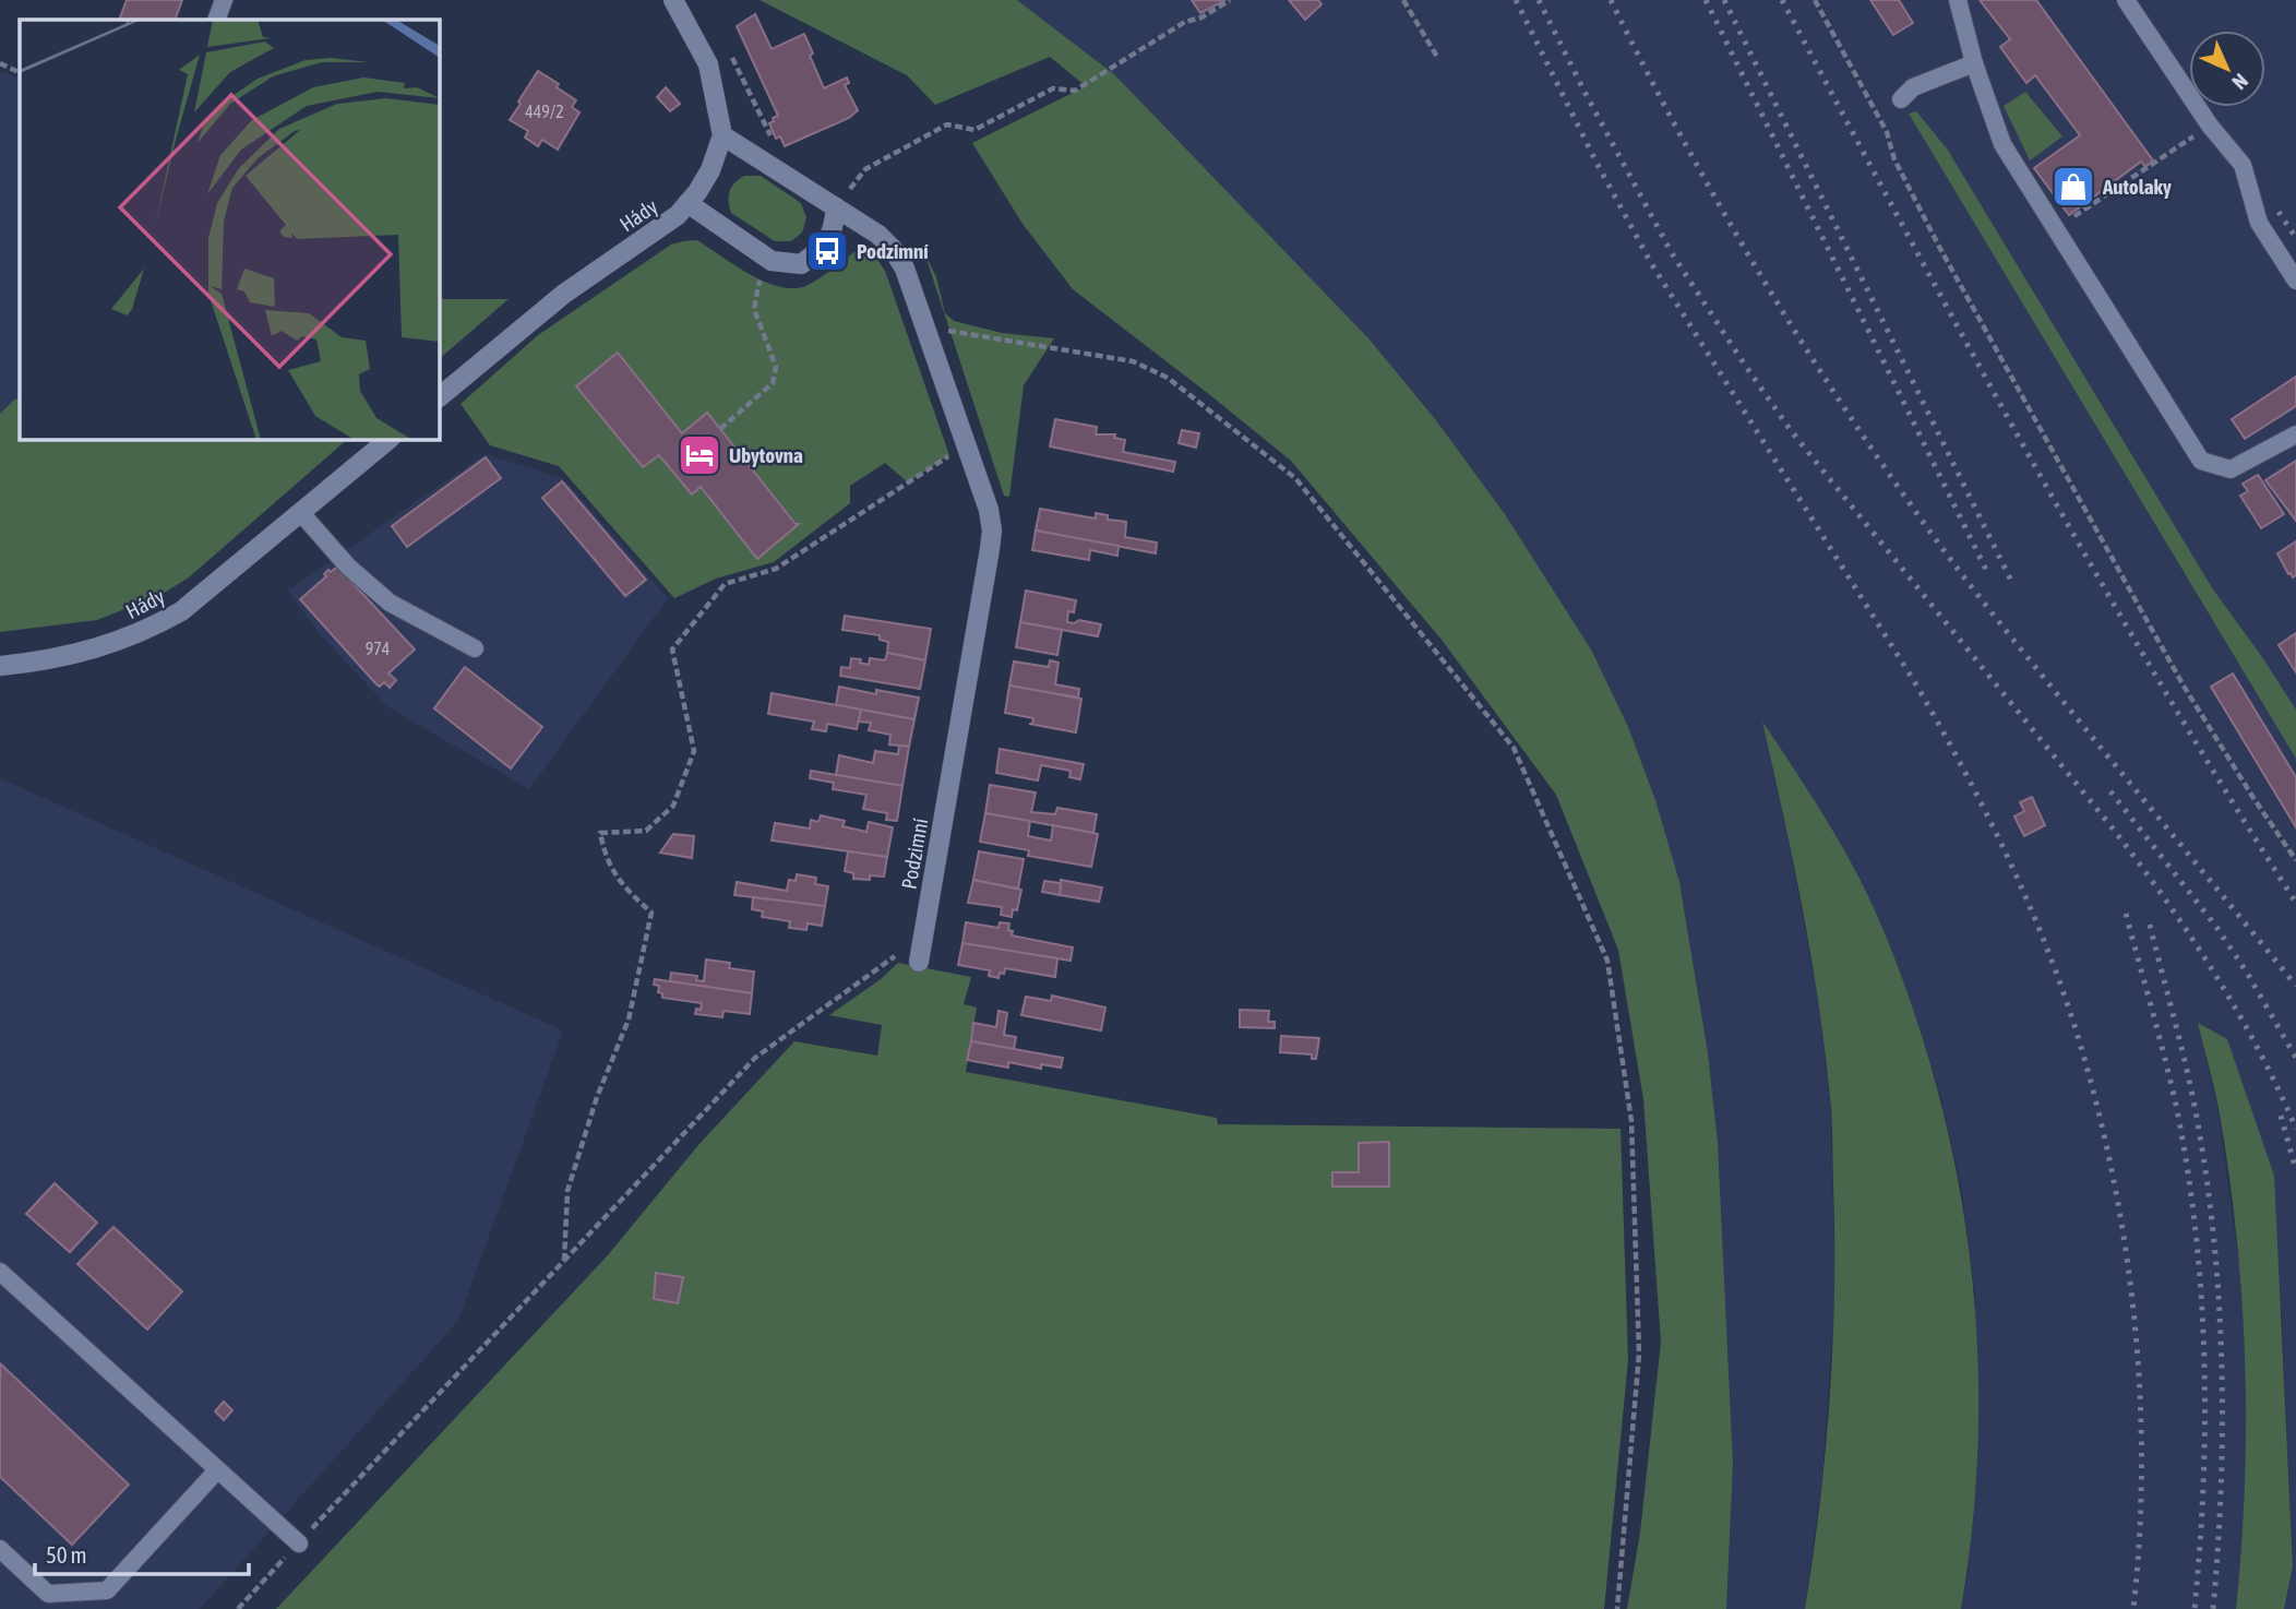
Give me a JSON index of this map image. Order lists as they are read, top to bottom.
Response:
{
  "streets": {
    "street": ["Hády", "Podzimní"]
  },
  "crossings": [
    ["Hády", "Podzimní"]
  ],
  "places": {
    "shop": ["Autolaky"],
    "bus stop": ["Podzimní"],
    "hotel": ["Ubytovna"]
  },
  "house_numbers": ["449/2", "974"],
  "scale_bar": "50 m",
  "north": "bottom right"
}
